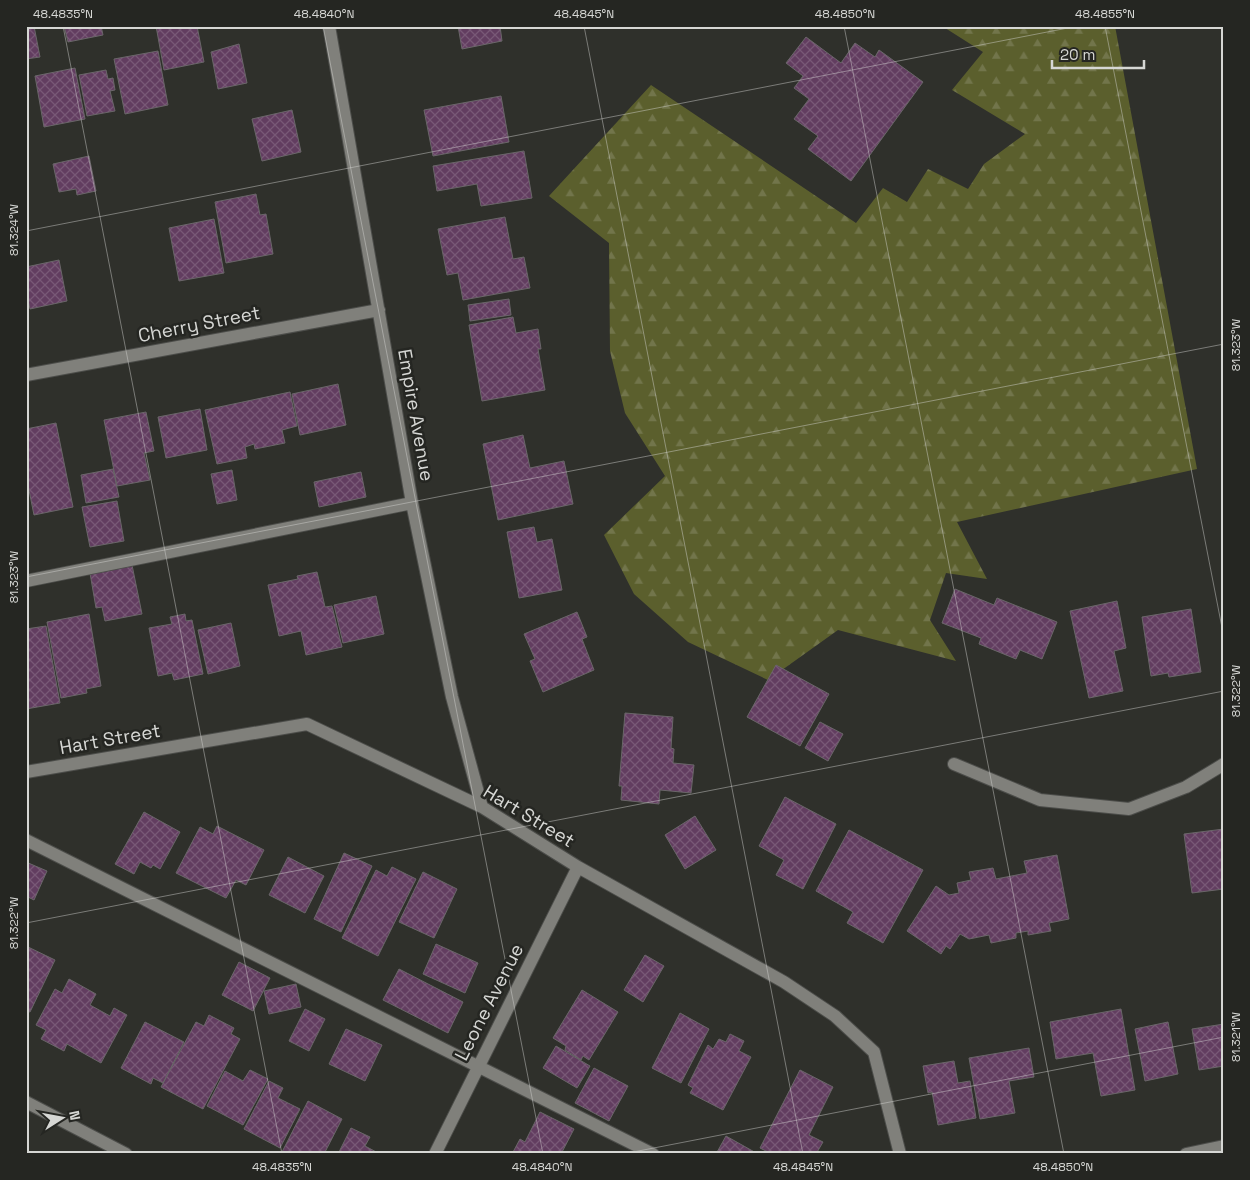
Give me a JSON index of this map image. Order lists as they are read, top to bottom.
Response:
{
  "streets": {
    "street": [
      "Cherry Street",
      "Empire Avenue",
      "Hart Street",
      "Leone Avenue"
    ]
  },
  "crossings": [
    ["Cherry Street", "Empire Avenue"],
    ["Empire Avenue", "Hart Street"],
    ["Hart Street", "Leone Avenue"]
  ],
  "scale_bar": "20 m",
  "north": "right",
  "coordinates": [
    "48.4835°N",
    "48.4840°N",
    "48.4845°N",
    "48.4850°N",
    "48.4855°N",
    "81.324°W",
    "81.323°W",
    "81.322°W",
    "81.321°W"
  ]
}
